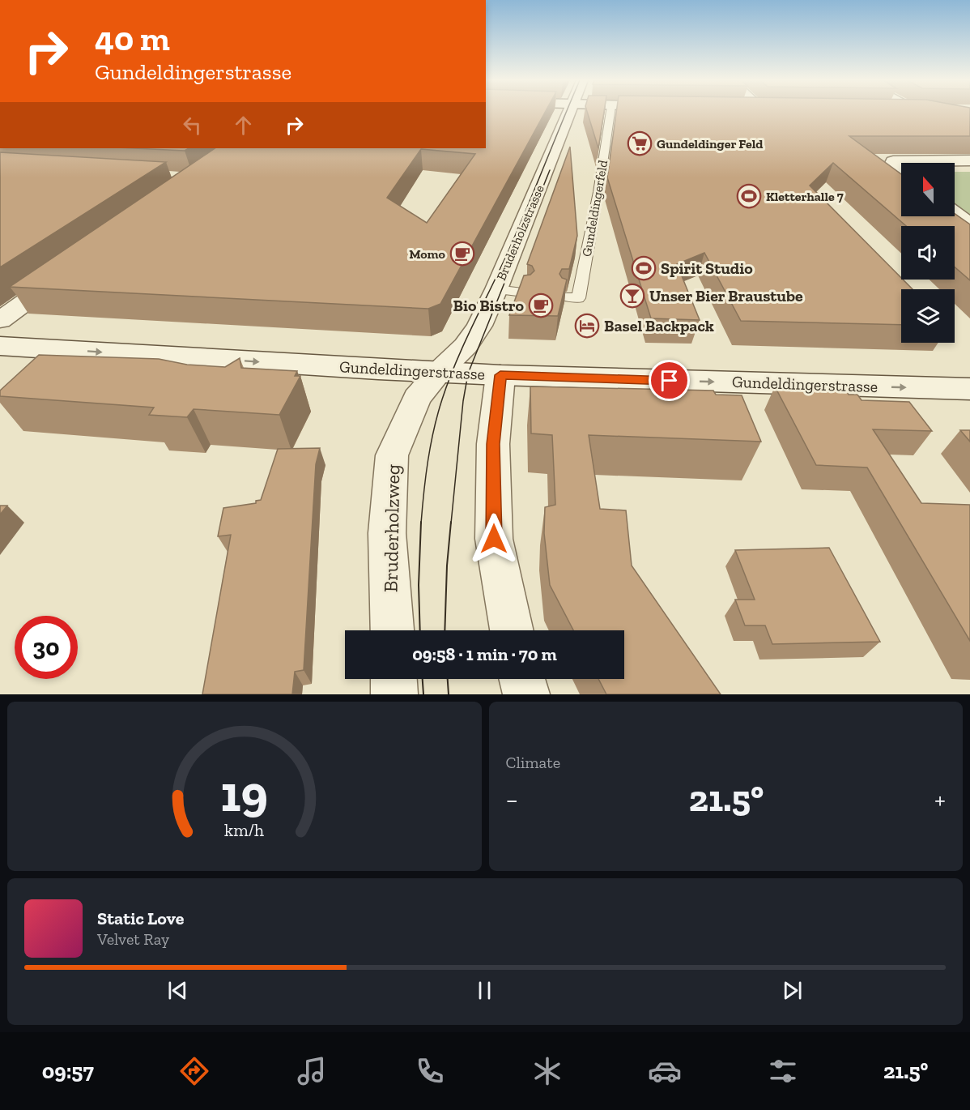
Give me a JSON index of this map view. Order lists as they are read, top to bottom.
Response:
{
  "streets": {
    "street": ["Bruderholzstrasse", "Gundeldingerstrasse", "Bruderholzweg"],
    "lane": ["Gundeldingerfeld"]
  },
  "crossings": [
    ["Bruderholzstrasse", "Gundeldingerstrasse"],
    ["Bruderholzstrasse", "Bruderholzweg"],
    ["Gundeldingerstrasse", "Bruderholzweg"]
  ],
  "one_way": ["Gundeldingerstrasse"],
  "places": {
    "supermarket": ["Gundeldinger Feld"],
    "sports": ["Kletterhalle 7", "Spirit Studio"],
    "cafe": ["Momo", "Bio Bistro"],
    "bar": ["Unser Bier Braustube"],
    "hotel": ["Basel Backpack"]
  },
  "north": "top",
  "page": {
    "turn": ["40 m", "Gundeldingerstrasse"],
    "limit": "30",
    "trip": "09:58 · 1 min · 70 m",
    "tile": "Climate",
    "heat": ["−", "21.5°", "+"],
    "song": ["Static Love", "Velvet Ray"],
    "tabs": ["09:57", "21.5°"],
    "gauge": ["19", "km/h"]
  }
}
